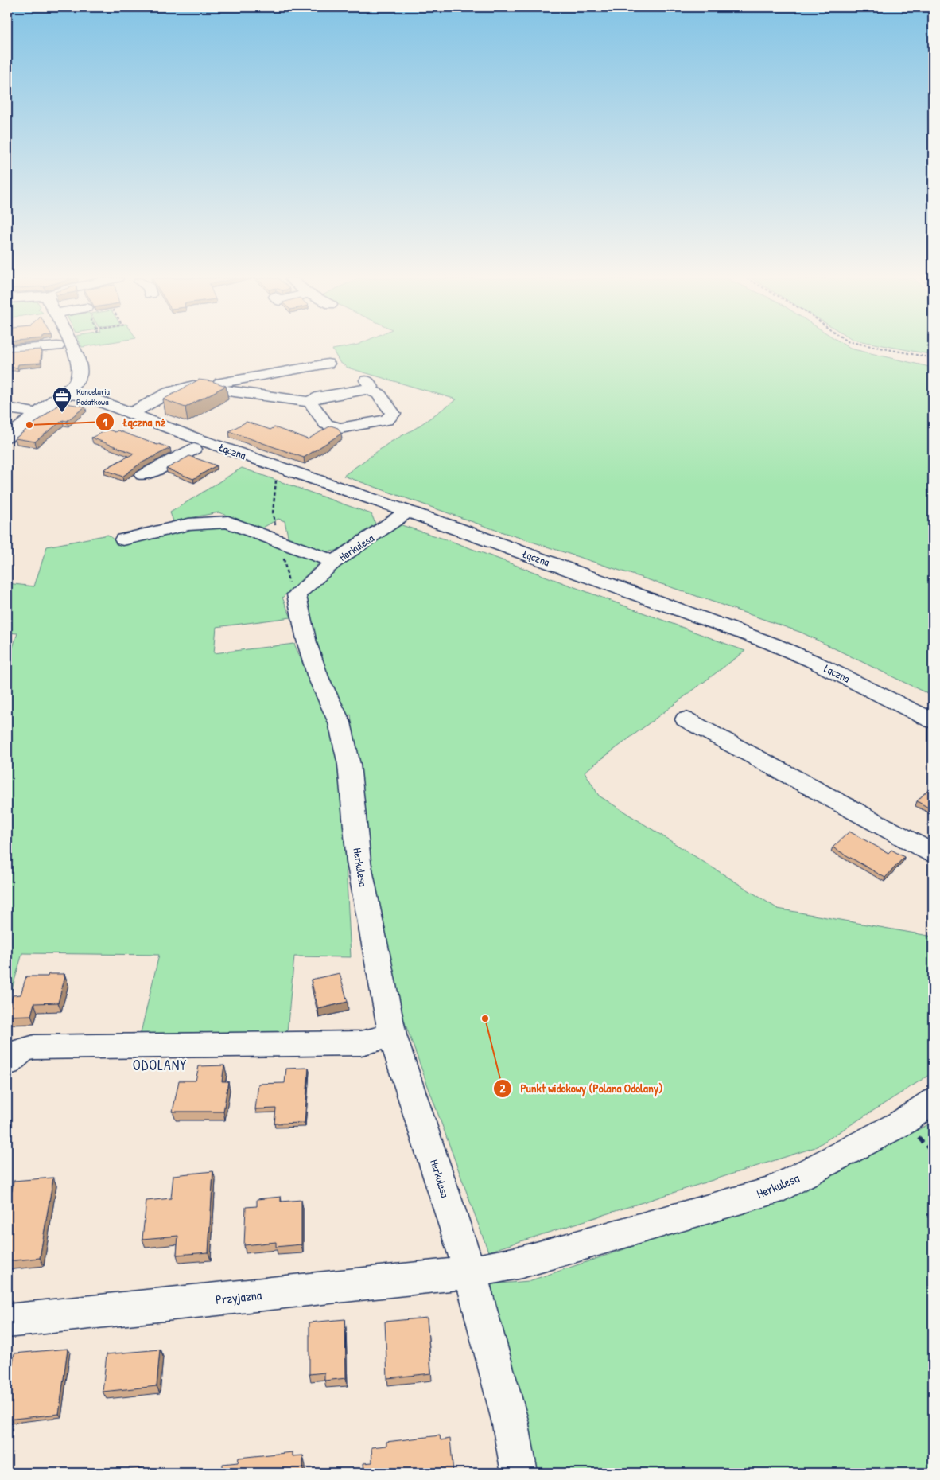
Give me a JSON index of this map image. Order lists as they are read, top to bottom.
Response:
{
  "streets": {
    "street": ["Łączna", "Herkulesa", "Przyjazna"]
  },
  "crossings": [
    ["Łączna", "Herkulesa"],
    ["Herkulesa", "Przyjazna"]
  ],
  "districts": ["ODOLANY"],
  "places": {
    "office": ["Kancelaria Podatkowa"],
    "other": ["Łączna nż", "Punkt widokowy (Polana Odolany)"]
  }
}
